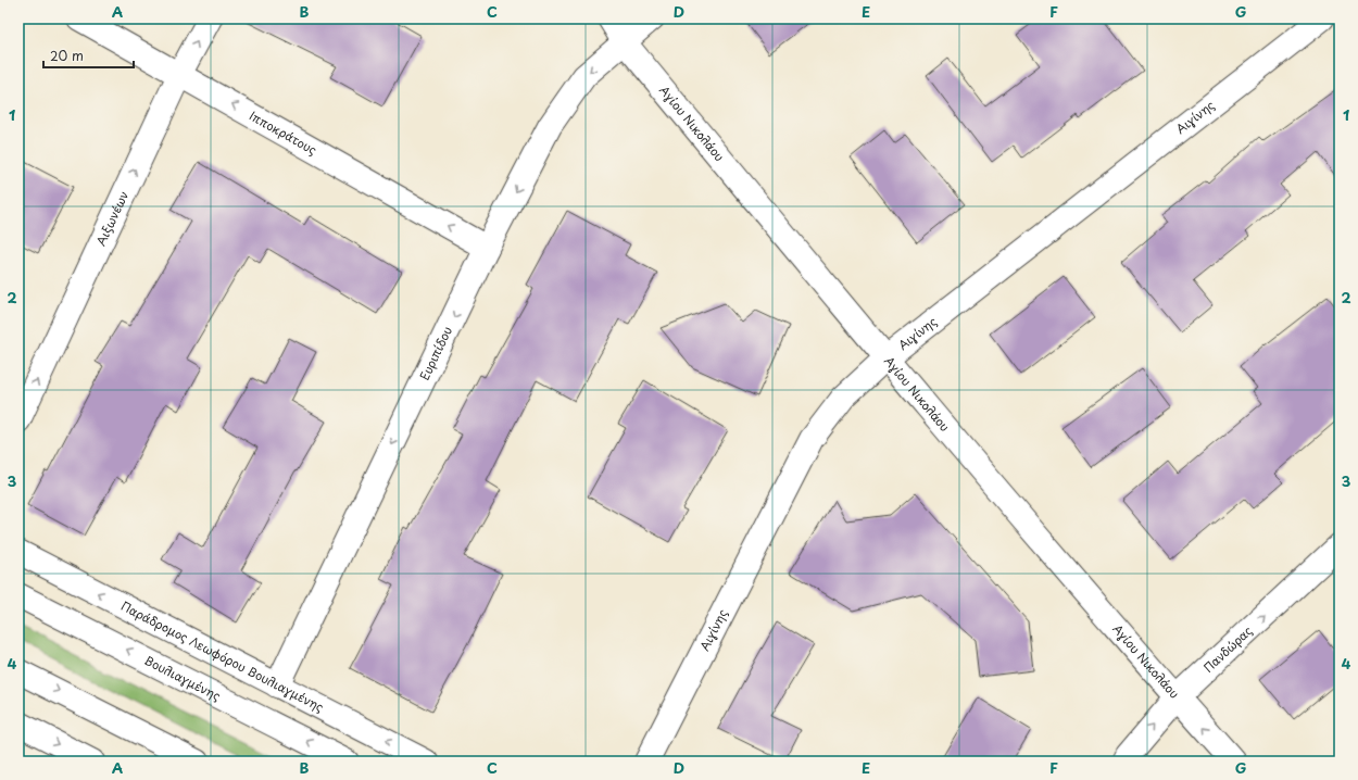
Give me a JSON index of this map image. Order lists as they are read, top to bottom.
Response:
{
  "streets": {
    "street": [
      "Αιγίνης",
      "Αγίου Νικολάου",
      "Ιπποκράτους",
      "Αιξωνέων",
      "Ευριπίδου",
      "Πανδώρας",
      "Παράδρομος Λεωφόρου Βουλιαγμένης",
      "Βουλιαγμένης"
    ]
  },
  "crossings": [
    ["Αιγίνης", "Αγίου Νικολάου"],
    ["Αγίου Νικολάου", "Ευριπίδου"],
    ["Αγίου Νικολάου", "Πανδώρας"],
    ["Ιπποκράτους", "Αιξωνέων"],
    ["Ιπποκράτους", "Ευριπίδου"],
    ["Ευριπίδου", "Παράδρομος Λεωφόρου Βουλιαγμένης"]
  ],
  "one_way": [
    "Ιπποκράτους",
    "Αιξωνέων",
    "Ευριπίδου",
    "Πανδώρας"
  ],
  "scale_bar": "20 m",
  "grid": {
    "columns": [
      "A",
      "B",
      "C",
      "D",
      "E",
      "F",
      "G"
    ],
    "rows": [
      "1",
      "2",
      "3",
      "4"
    ]
  }
}
